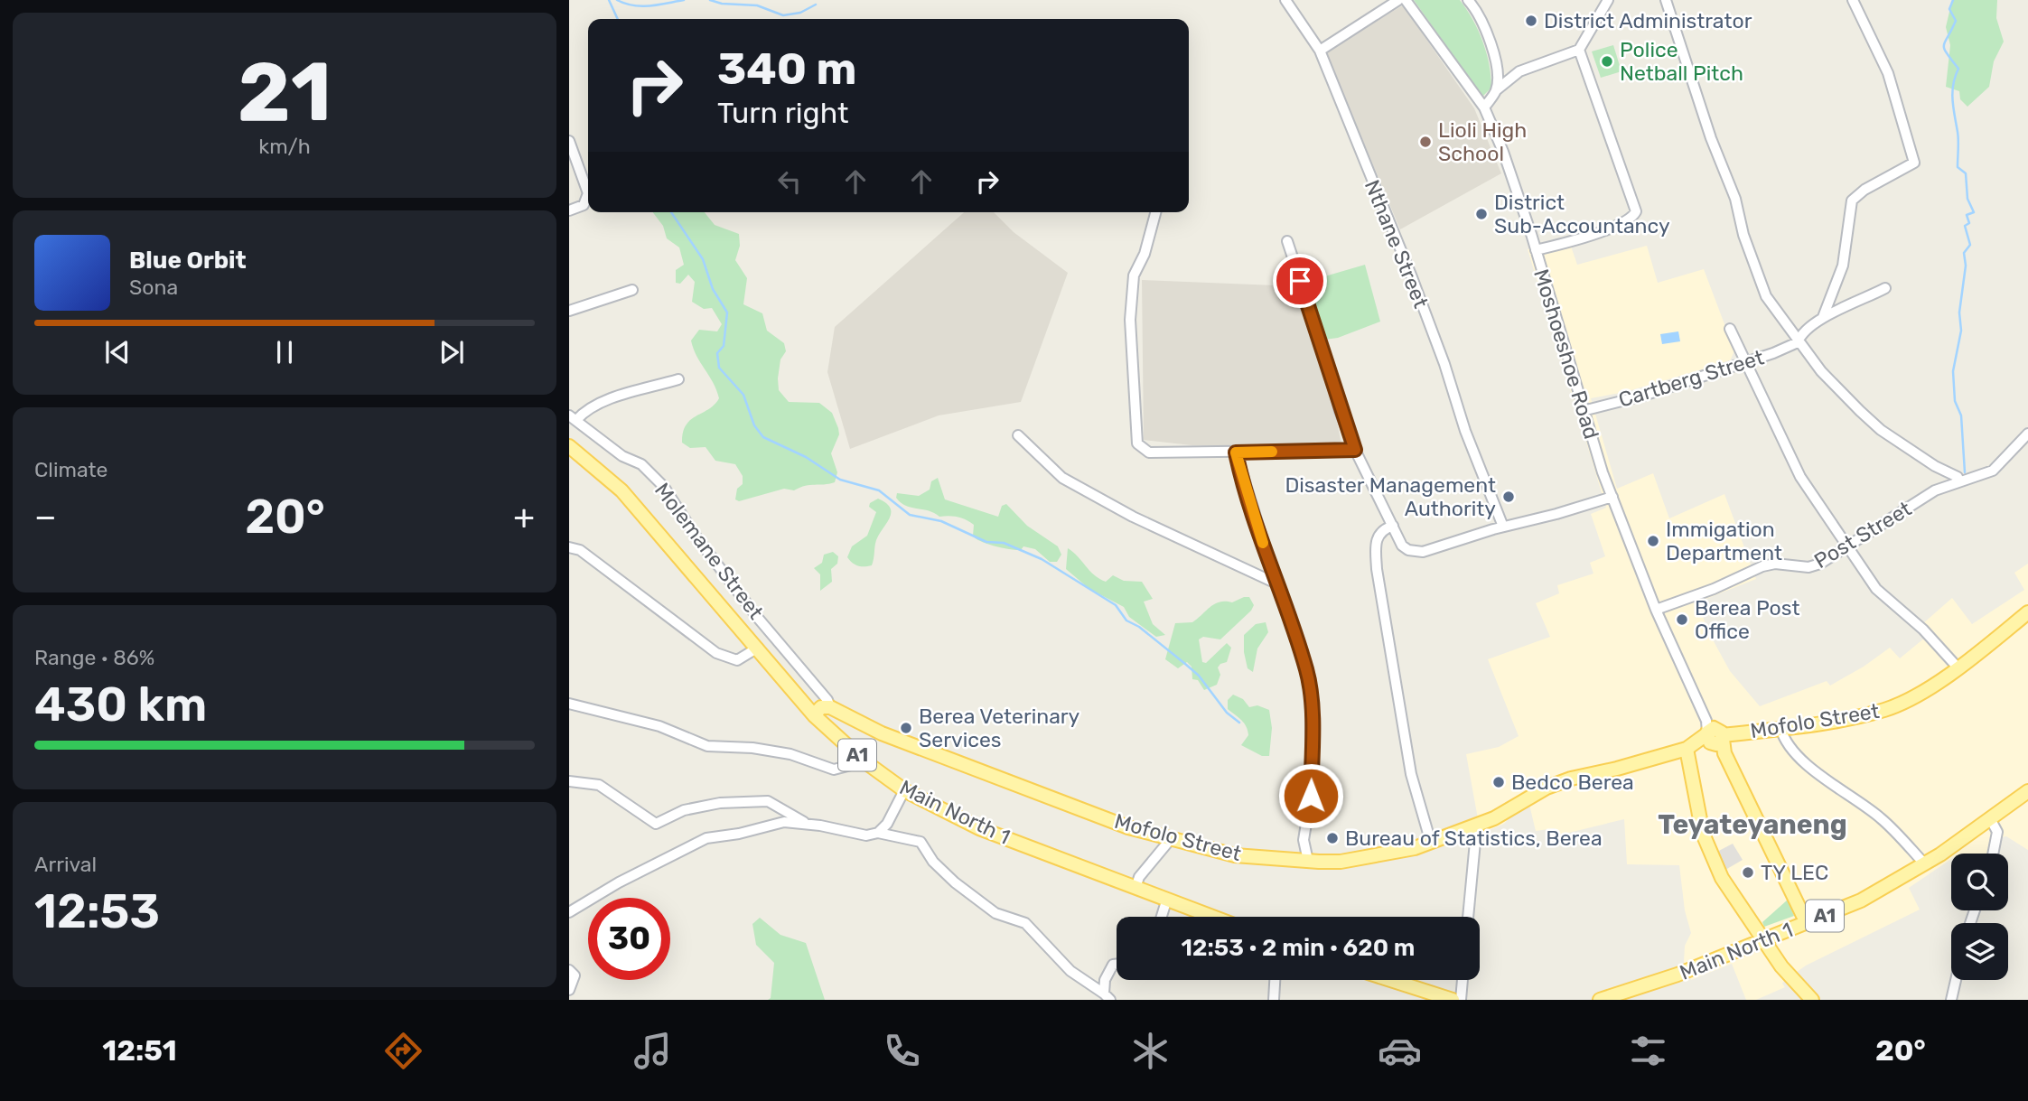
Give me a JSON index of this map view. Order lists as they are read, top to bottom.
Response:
{
  "streets": {
    "main road": [
      "Moshoeshoe Road",
      "Mofolo Street",
      "A1",
      "Main North 1"
    ],
    "street": [
      "Nthane Street",
      "Cartberg Street",
      "Post Street",
      "Molemane Street"
    ]
  },
  "crossings": [
    ["Moshoeshoe Road", "Cartberg Street"],
    ["Moshoeshoe Road", "Post Street"],
    ["Moshoeshoe Road", "Mofolo Street"],
    ["Moshoeshoe Road", "Main North 1"],
    ["Molemane Street", "Mofolo Street"]
  ],
  "districts": ["Teyateyaneng"],
  "places": [
    "District Administrator",
    "Police Netball Pitch",
    "Lioli High School",
    "District Sub-Accountancy",
    "Disaster Management Authority",
    "Immigation Department",
    "Berea Post Office",
    "Berea Veterinary Services",
    "Bedco Berea",
    "Bureau of Statistics, Berea",
    "TY LEC"
  ],
  "page": {
    "tile": [
      ["21", "km/h"],
      "Climate",
      ["Range · 86%", "430 km"],
      ["Arrival", "12:53"]
    ],
    "turn": ["340 m", "Turn right"],
    "song": ["Blue Orbit", "Sona"],
    "heat": ["−", "20°", "+"],
    "limit": "30",
    "trip": "12:53 · 2 min · 620 m",
    "tabs": ["12:51", "20°"]
  }
}
